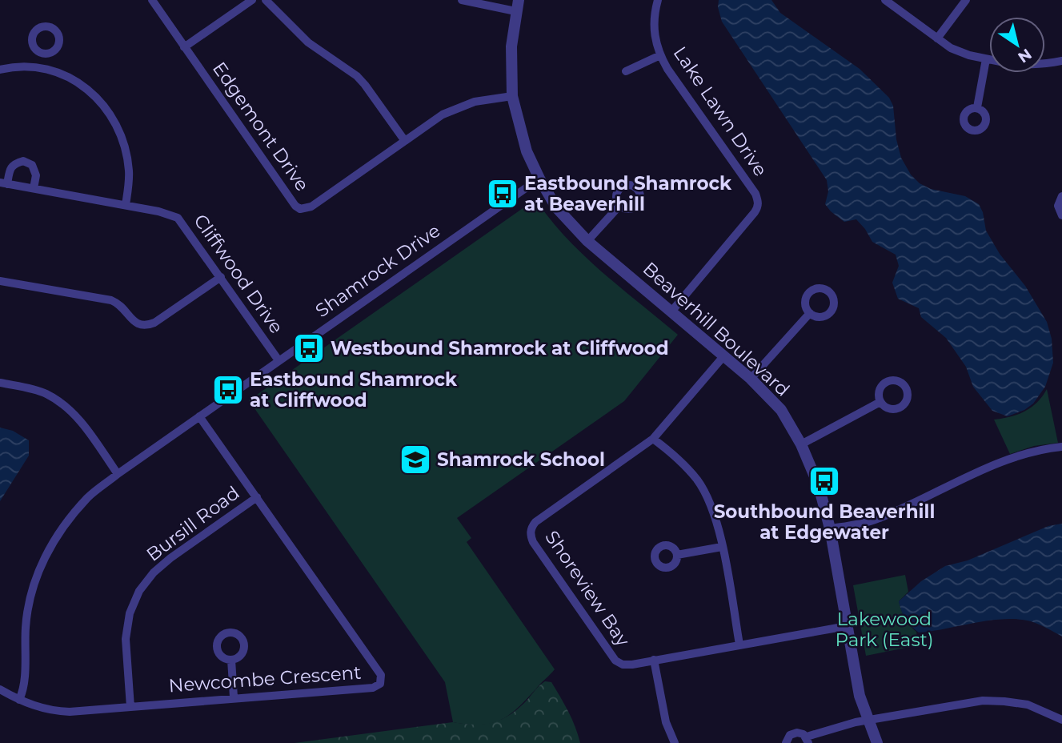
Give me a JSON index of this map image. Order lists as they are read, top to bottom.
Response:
{
  "streets": {
    "street": [
      "Lake Lawn Drive",
      "Edgemont Drive",
      "Shamrock Drive",
      "Cliffwood Drive",
      "Beaverhill Boulevard",
      "Bursill Road",
      "Shoreview Bay",
      "Newcombe Crescent"
    ]
  },
  "crossings": [
    ["Lake Lawn Drive", "Beaverhill Boulevard"],
    ["Edgemont Drive", "Beaverhill Boulevard"],
    ["Shamrock Drive", "Cliffwood Drive"],
    ["Shamrock Drive", "Beaverhill Boulevard"],
    ["Shamrock Drive", "Newcombe Crescent"],
    ["Beaverhill Boulevard", "Shoreview Bay"],
    ["Bursill Road", "Newcombe Crescent"]
  ],
  "parks": ["Lakewood Park (East)"],
  "places": {
    "bus stop": [
      "Eastbound Shamrock at Beaverhill",
      "Westbound Shamrock at Cliffwood",
      "Eastbound Shamrock at Cliffwood",
      "Southbound Beaverhill at Edgewater"
    ],
    "school or university": ["Shamrock School"]
  },
  "north": "bottom right"
}
